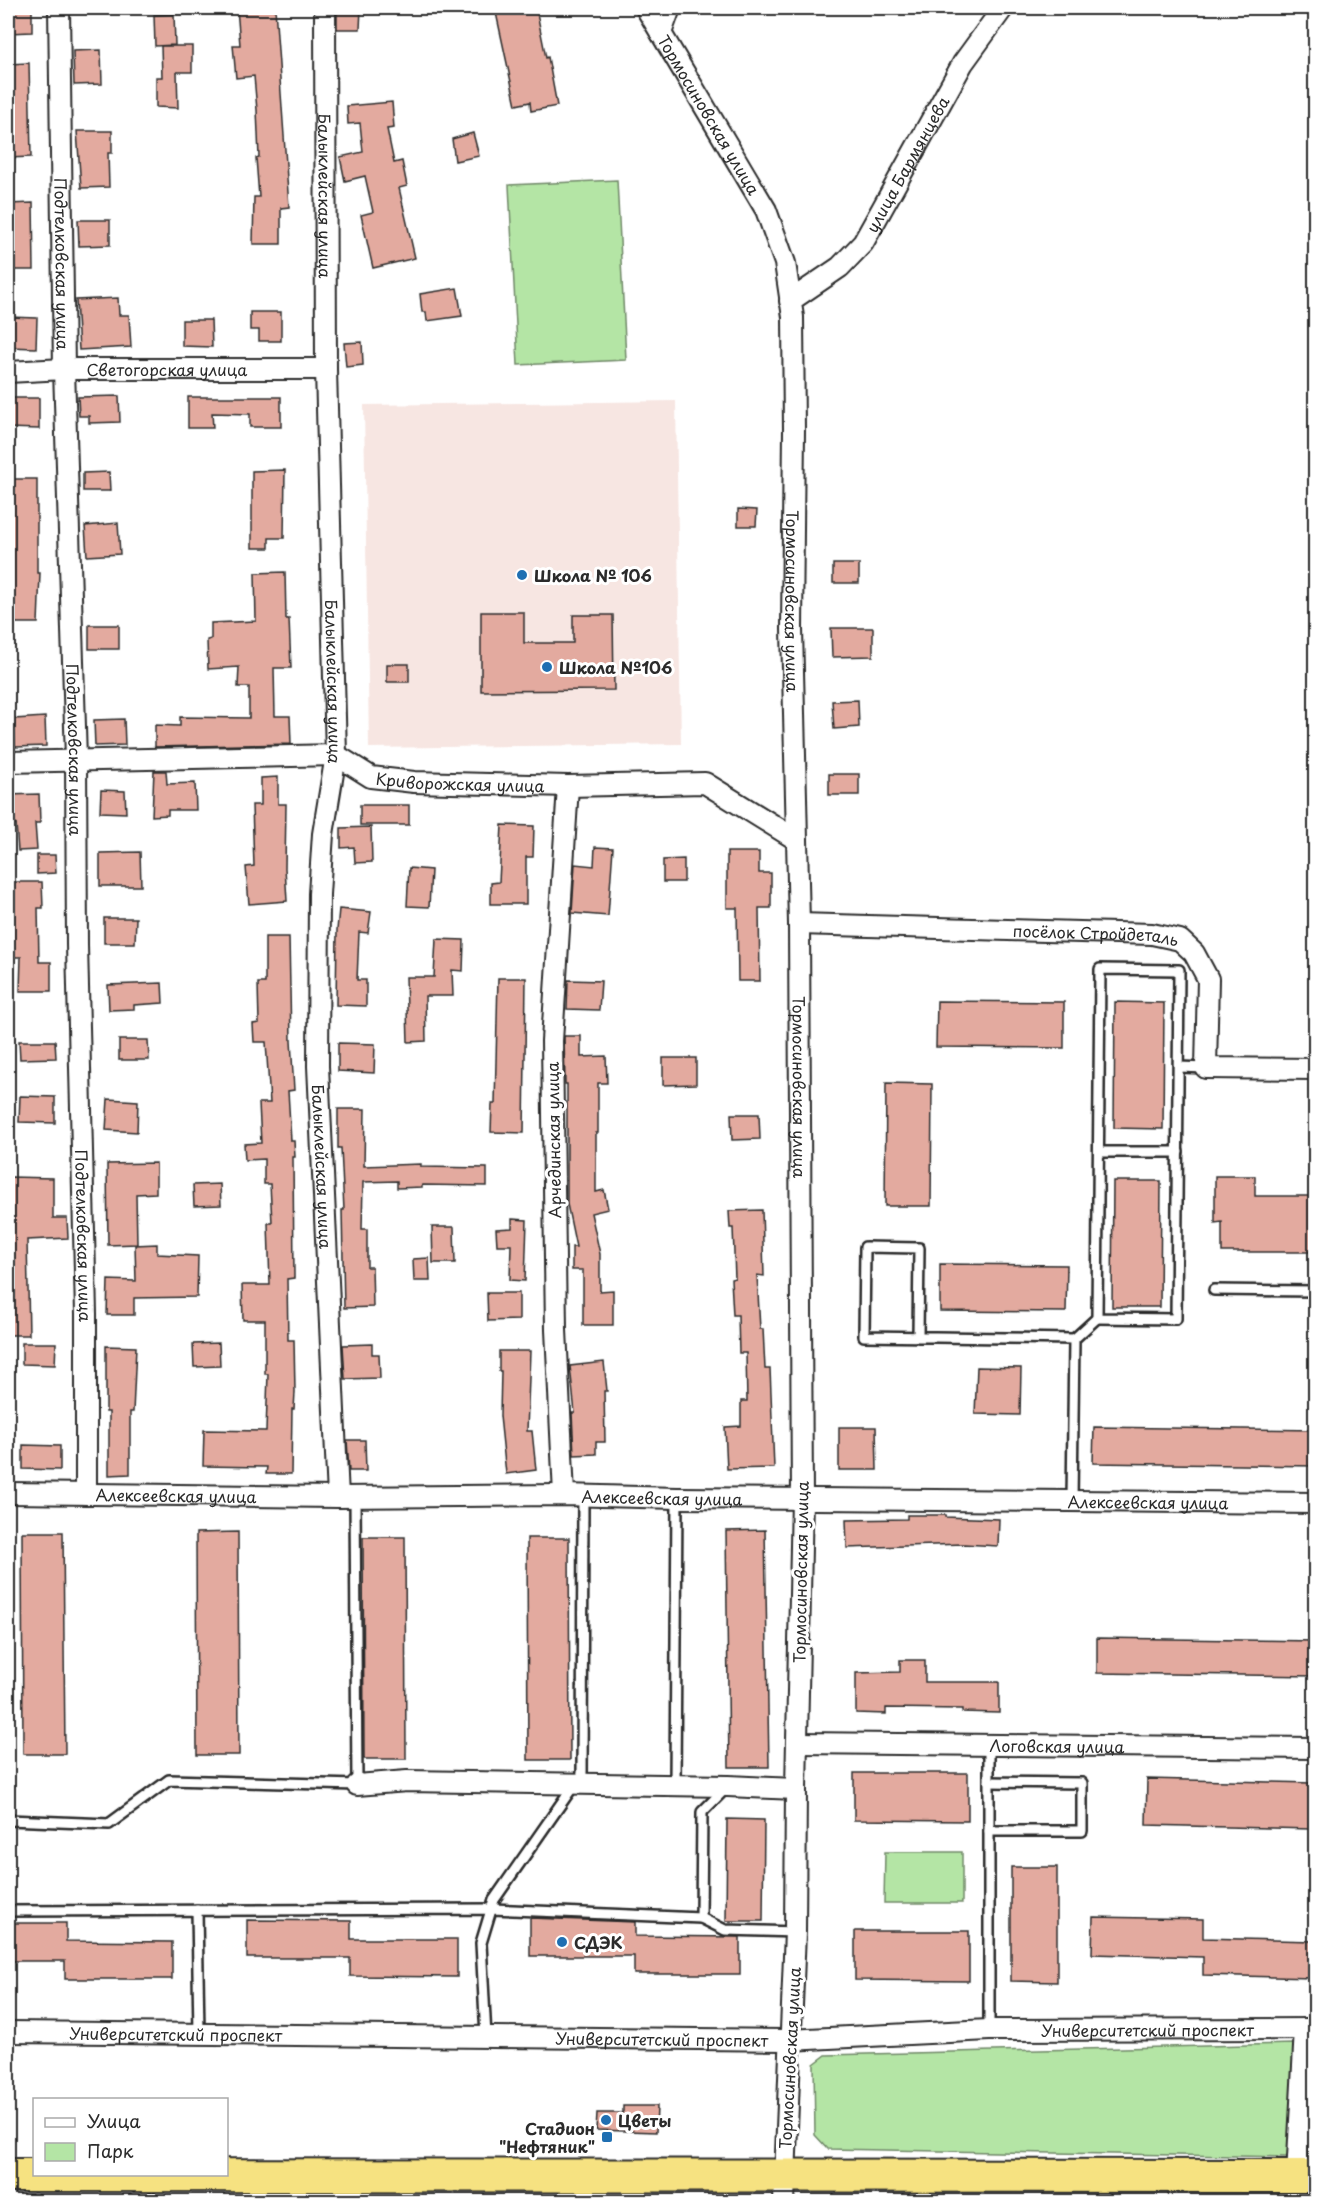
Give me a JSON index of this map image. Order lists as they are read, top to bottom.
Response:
{
  "streets": {
    "street": [
      "Тормосиновская улица",
      "улица Бармянцева",
      "Балыклейская улица",
      "Подтелковская улица",
      "Светогорская улица",
      "Криворожская улица",
      "посёлок Стройдеталь",
      "Арчединская улица",
      "Алексеевская улица",
      "Логовская улица",
      "Университетский проспект"
    ]
  },
  "crossings": [
    ["Тормосиновская улица", "улица Бармянцева"],
    ["Тормосиновская улица", "Криворожская улица"],
    ["Тормосиновская улица", "посёлок Стройдеталь"],
    ["Тормосиновская улица", "Алексеевская улица"],
    ["Тормосиновская улица", "Логовская улица"],
    ["Тормосиновская улица", "Университетский проспект"],
    ["Балыклейская улица", "Светогорская улица"],
    ["Балыклейская улица", "Криворожская улица"],
    ["Балыклейская улица", "Алексеевская улица"],
    ["Подтелковская улица", "Светогорская улица"],
    ["Подтелковская улица", "Алексеевская улица"],
    ["Криворожская улица", "Арчединская улица"],
    ["Арчединская улица", "Алексеевская улица"]
  ],
  "places": {
    "other": [
      "Школа № 106",
      "Школа №106",
      "СДЭК",
      "Цветы"
    ],
    "transit": ["Стадион \"Нефтяник\""]
  },
  "legend": ["Улица", "Парк"]
}
